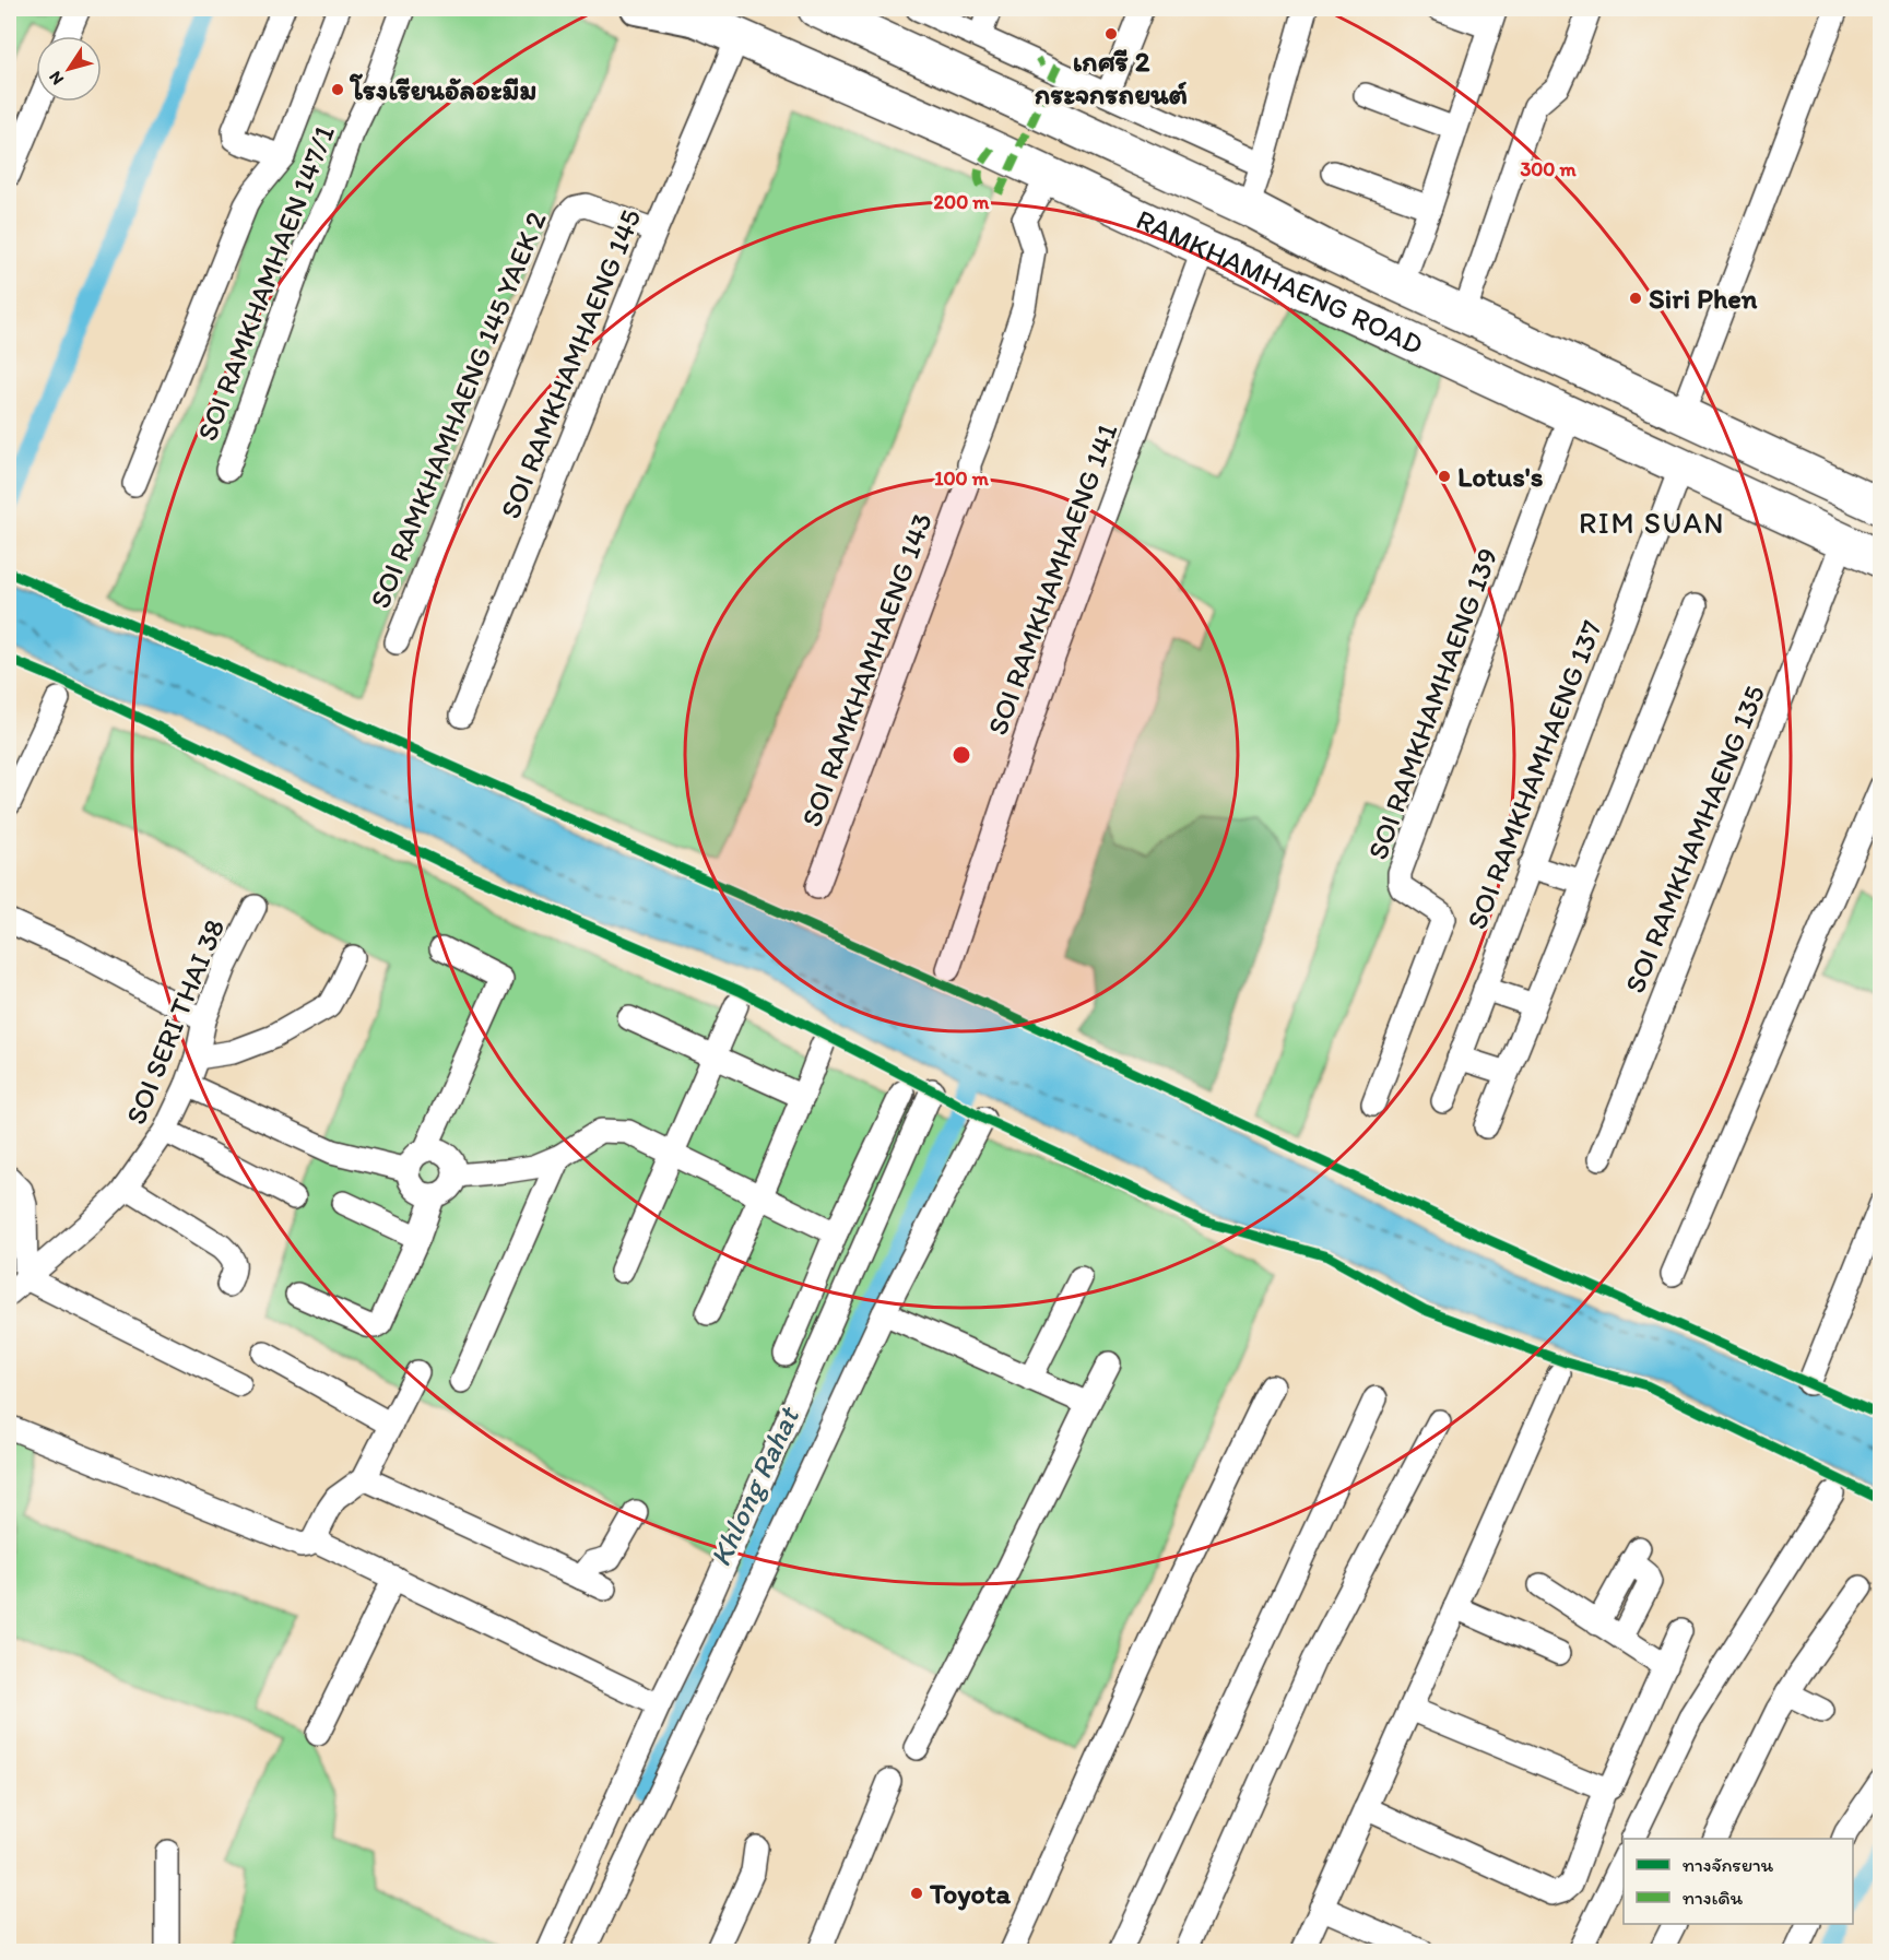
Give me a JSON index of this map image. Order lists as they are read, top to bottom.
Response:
{
  "streets": {
    "main road": ["RAMKHAMHAENG ROAD"],
    "street": [
      "SOI RAMKHAMHAEN 147/1",
      "SOI RAMKHAMHAENG 145",
      "SOI RAMKHAMHAENG 145 YAEK 2",
      "SOI RAMKHAMHAENG 141",
      "SOI RAMKHAMHAENG 143",
      "SOI RAMKHAMHAENG 139",
      "SOI RAMKHAMHAENG 137",
      "SOI RAMKHAMHAENG 135",
      "SOI SERI THAI 38"
    ]
  },
  "crossings": [
    ["RAMKHAMHAENG ROAD", "SOI RAMKHAMHAENG 145"],
    ["RAMKHAMHAENG ROAD", "SOI RAMKHAMHAENG 141"],
    ["RAMKHAMHAENG ROAD", "SOI RAMKHAMHAENG 143"],
    ["RAMKHAMHAENG ROAD", "SOI RAMKHAMHAENG 139"],
    ["RAMKHAMHAENG ROAD", "SOI RAMKHAMHAENG 137"],
    ["RAMKHAMHAENG ROAD", "SOI RAMKHAMHAENG 135"],
    ["SOI RAMKHAMHAENG 145", "SOI RAMKHAMHAENG 145 YAEK 2"]
  ],
  "districts": ["RIM SUAN"],
  "water": ["Khlong Rahat"],
  "places": [
    "เกศรี 2 กระจกรถยนต์",
    "โรงเรียนอัลอะมีม",
    "Siri Phen",
    "Lotus's",
    "Toyota"
  ],
  "legend": ["ทางจักรยาน", "ทางเดิน"],
  "north": "bottom left",
  "rings": ["300 m", "200 m", "100 m"]
}
